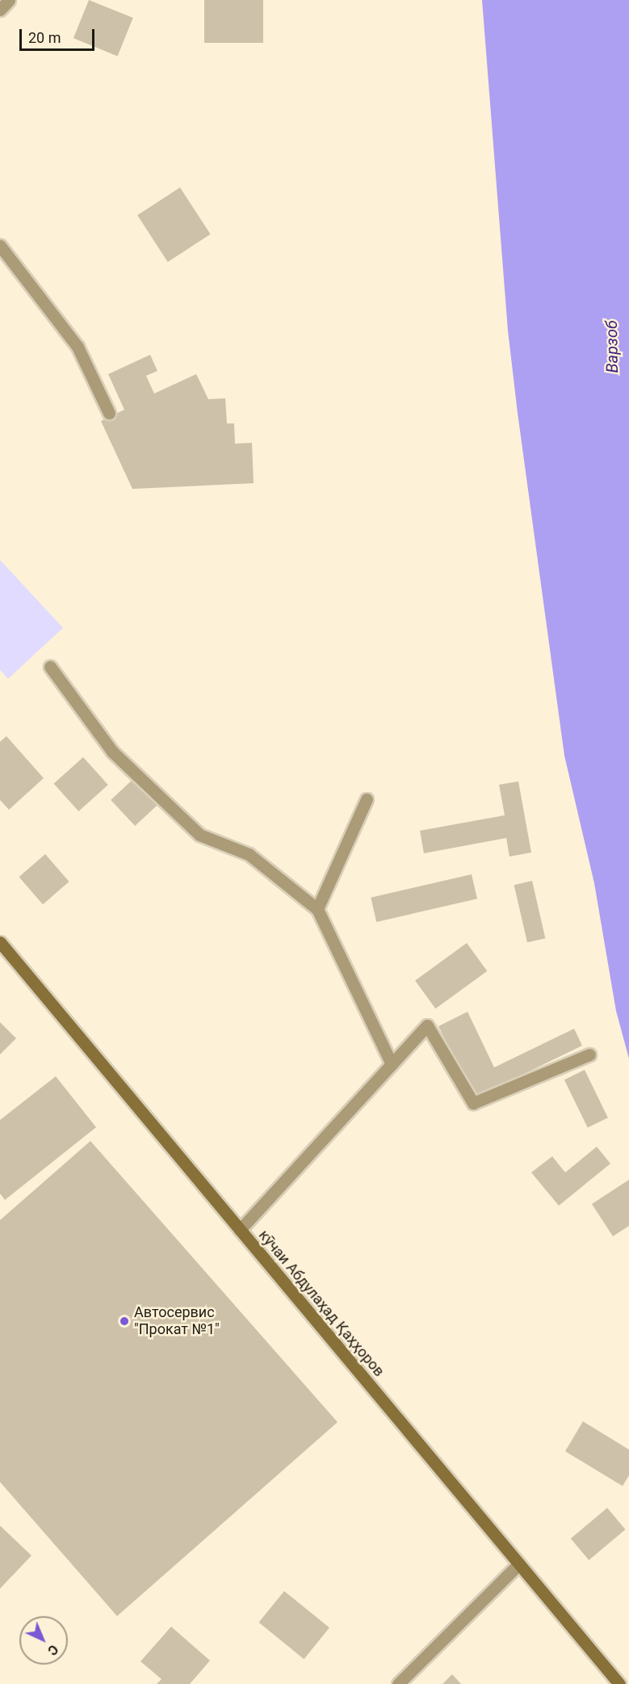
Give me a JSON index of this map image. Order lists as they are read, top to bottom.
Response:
{
  "streets": {
    "main road": ["кӯчаи Абдулаҳад Қаҳҳоров"]
  },
  "water": ["Варзоб"],
  "places": ["Автосервис \"Прокат №1\""],
  "scale_bar": "20 m",
  "north": "bottom right"
}
